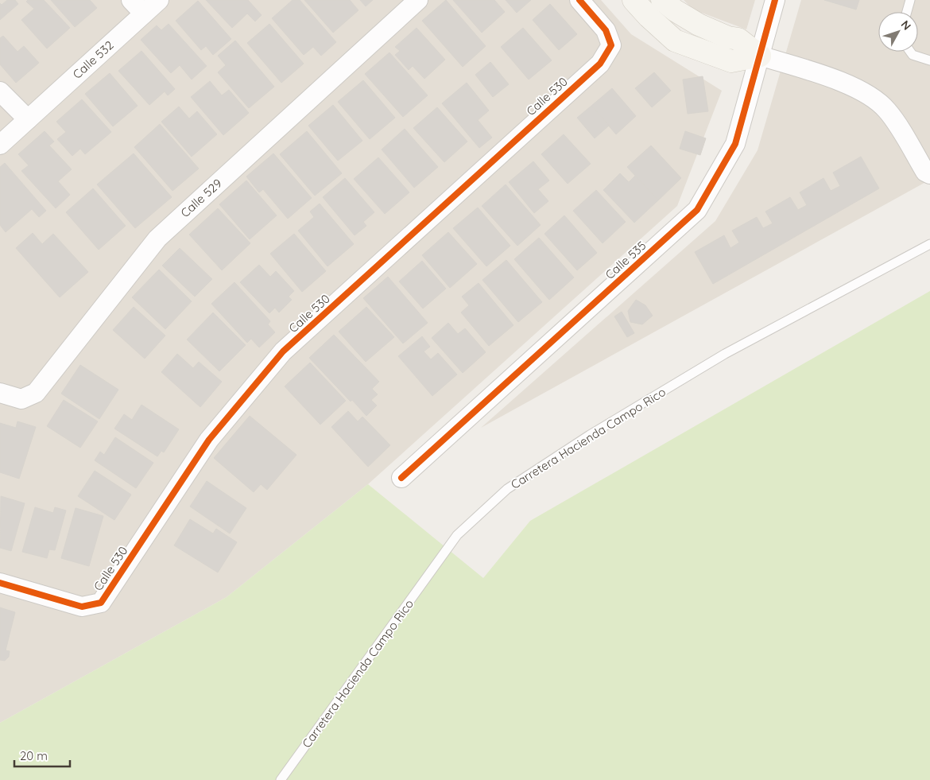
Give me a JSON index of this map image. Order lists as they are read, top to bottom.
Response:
{
  "streets": {
    "street": [
      "Calle 532",
      "Calle 530",
      "Calle 529",
      "Calle 535"
    ],
    "lane": ["Carretera Hacienda Campo Rico"]
  },
  "scale_bar": "20 m",
  "north": "top right"
}
